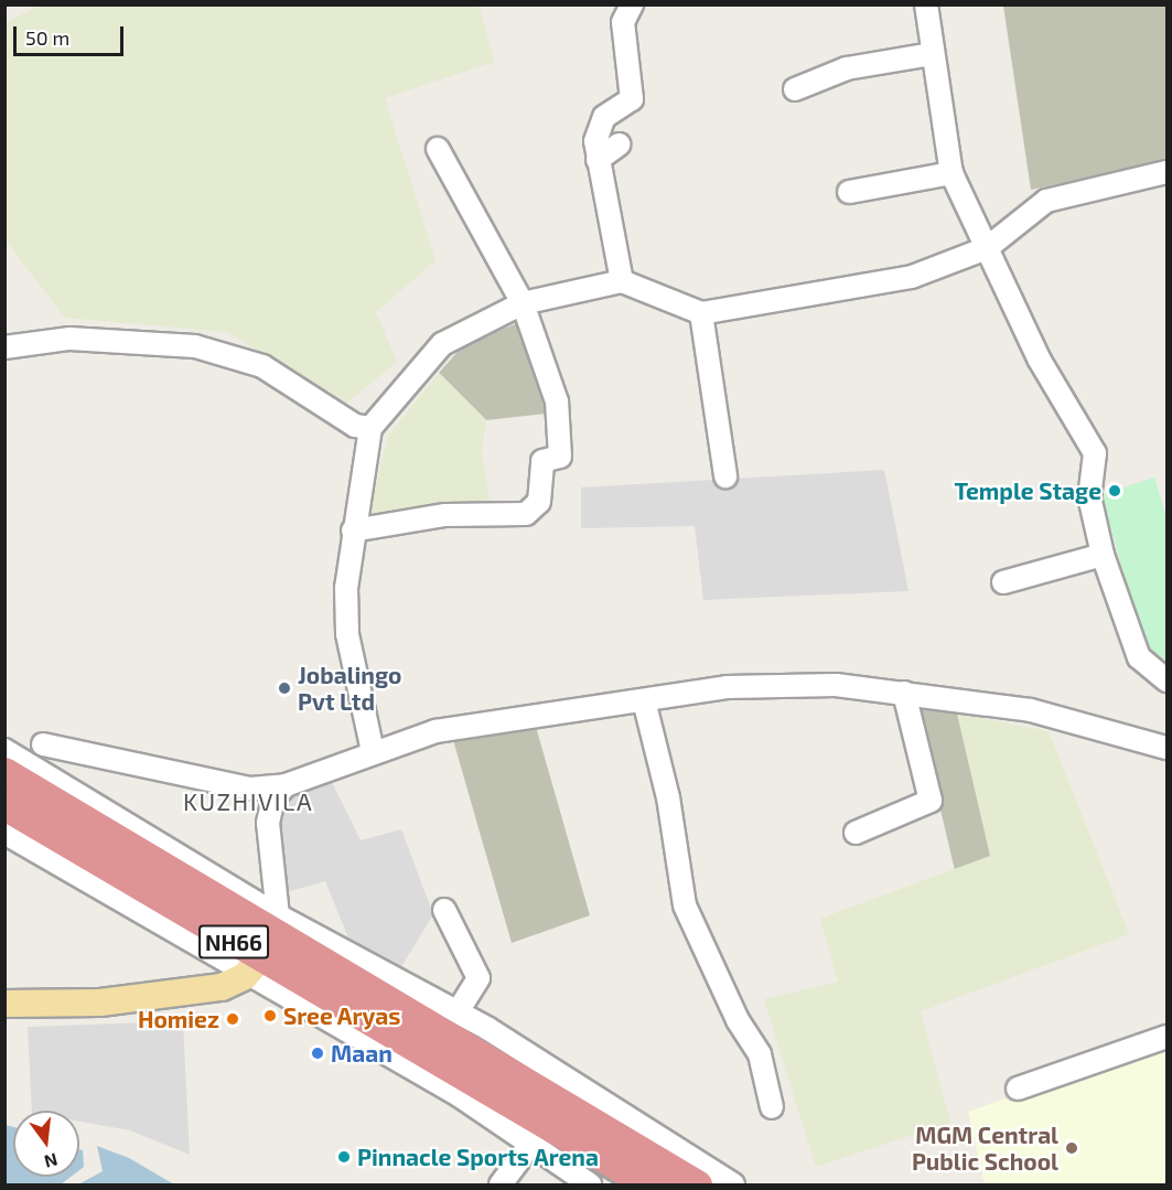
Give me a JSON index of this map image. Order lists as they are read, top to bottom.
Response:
{
  "streets": {
    "highway": ["NH66"]
  },
  "districts": ["KUZHIVILA"],
  "places": [
    "Temple Stage",
    "Jobalingo Pvt Ltd",
    "Sree Aryas",
    "Homiez",
    "Maan",
    "MGM Central Public School",
    "Pinnacle Sports Arena"
  ],
  "scale_bar": "50 m",
  "north": "bottom"
}
